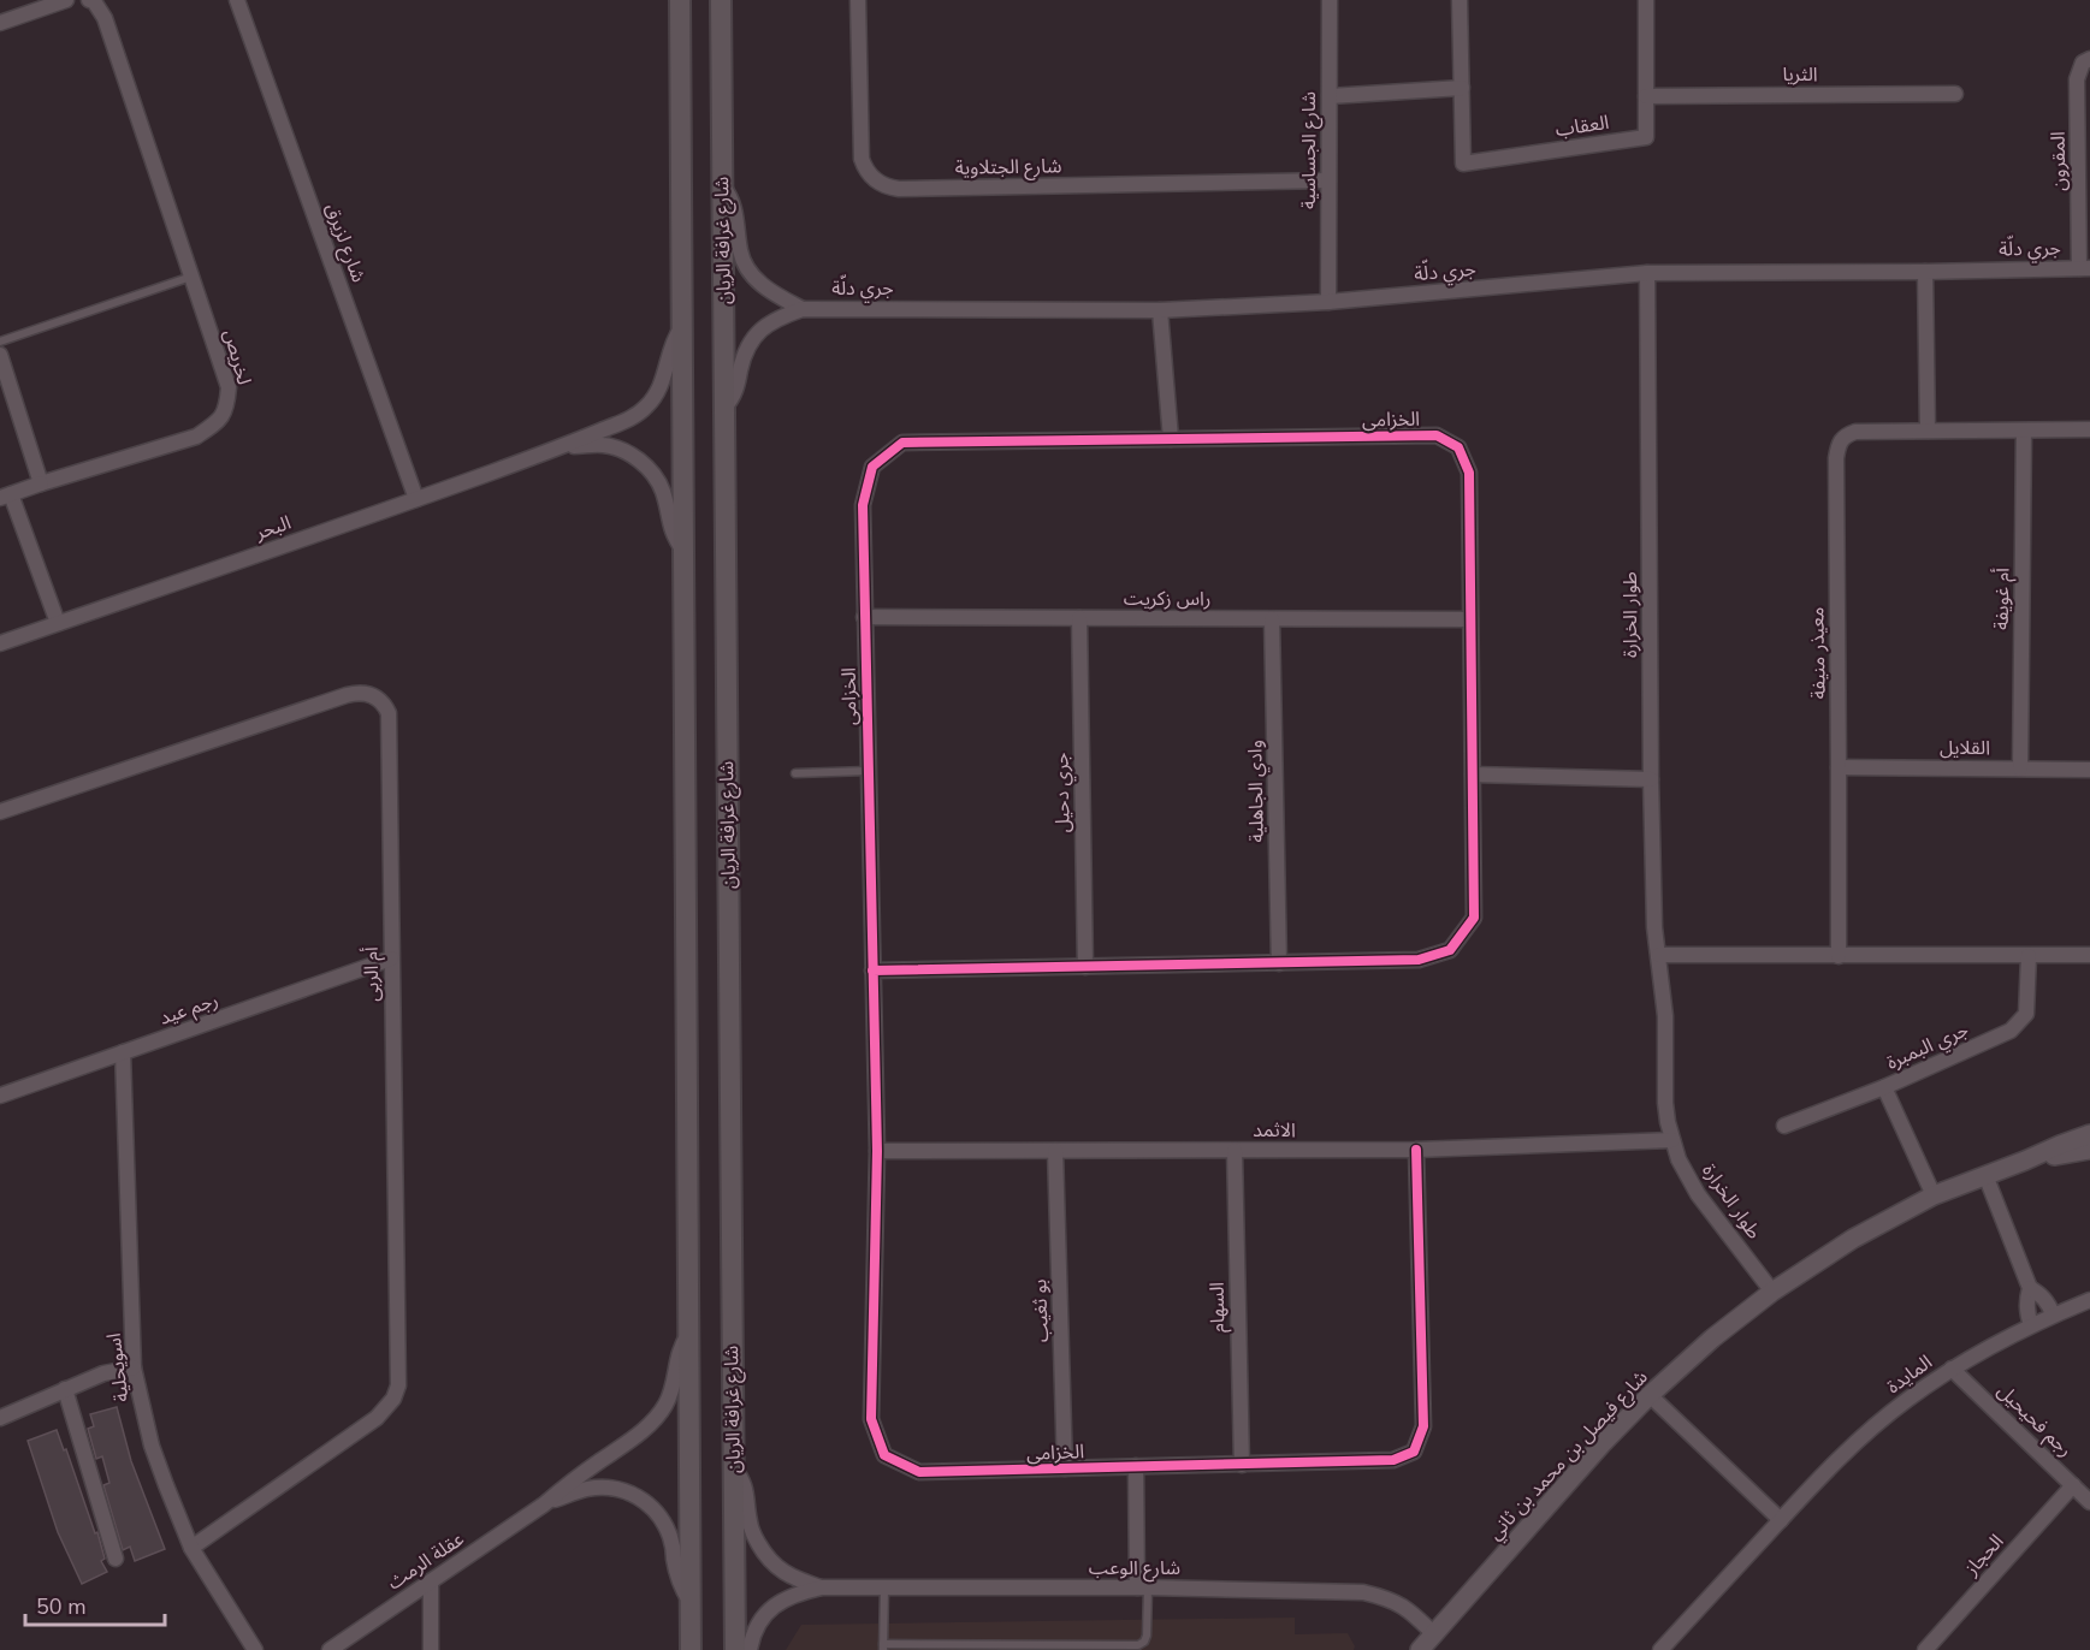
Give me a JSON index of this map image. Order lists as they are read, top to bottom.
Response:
{
  "streets": {
    "main road": ["شارع غرافة الريان"],
    "street": [
      "الثريا",
      "العقاب",
      "شارع الجساسية",
      "المقرون",
      "شارع الجتلاوية",
      "شارع لزيرق",
      "جري دلّة",
      "لخريص",
      "الخزامى",
      "البحر",
      "راس زكريت",
      "أم غويفة",
      "طوار الخرارة",
      "معيذر منيفة",
      "القلايل",
      "وادي الجاهلية",
      "جري دحيل",
      "أم الربى",
      "رجم عيد",
      "جري البمبرة",
      "الاثمد",
      "السهام",
      "بو ثغيب",
      "اسويحلية",
      "المايدة",
      "رجم فحيحيل",
      "شارع فيصل بن محمد بن ثاني",
      "الحجاز",
      "عقلة الرمث",
      "شارع الوعب"
    ]
  },
  "crossings": [
    ["الثريا", "العقاب"],
    ["شارع الجساسية", "شارع الجتلاوية"],
    ["شارع الجساسية", "جري دلّة"],
    ["المقرون", "جري دلّة"],
    ["شارع غرافة الريان", "جري دلّة"],
    ["شارع غرافة الريان", "شارع الوعب"],
    ["شارع لزيرق", "البحر"],
    ["جري دلّة", "طوار الخرارة"],
    ["الخزامى", "راس زكريت"],
    ["الخزامى", "وادي الجاهلية"],
    ["الخزامى", "جري دحيل"],
    ["الخزامى", "الاثمد"],
    ["الخزامى", "السهام"],
    ["الخزامى", "بو ثغيب"],
    ["راس زكريت", "وادي الجاهلية"],
    ["راس زكريت", "جري دحيل"],
    ["أم غويفة", "معيذر منيفة"],
    ["أم غويفة", "القلايل"],
    ["طوار الخرارة", "الاثمد"],
    ["طوار الخرارة", "شارع فيصل بن محمد بن ثاني"],
    ["معيذر منيفة", "القلايل"],
    ["أم الربى", "رجم عيد"],
    ["أم الربى", "اسويحلية"],
    ["رجم عيد", "اسويحلية"],
    ["الاثمد", "السهام"],
    ["الاثمد", "بو ثغيب"],
    ["المايدة", "رجم فحيحيل"],
    ["رجم فحيحيل", "الحجاز"],
    ["شارع فيصل بن محمد بن ثاني", "شارع الوعب"]
  ],
  "scale_bar": "50 m"
}
